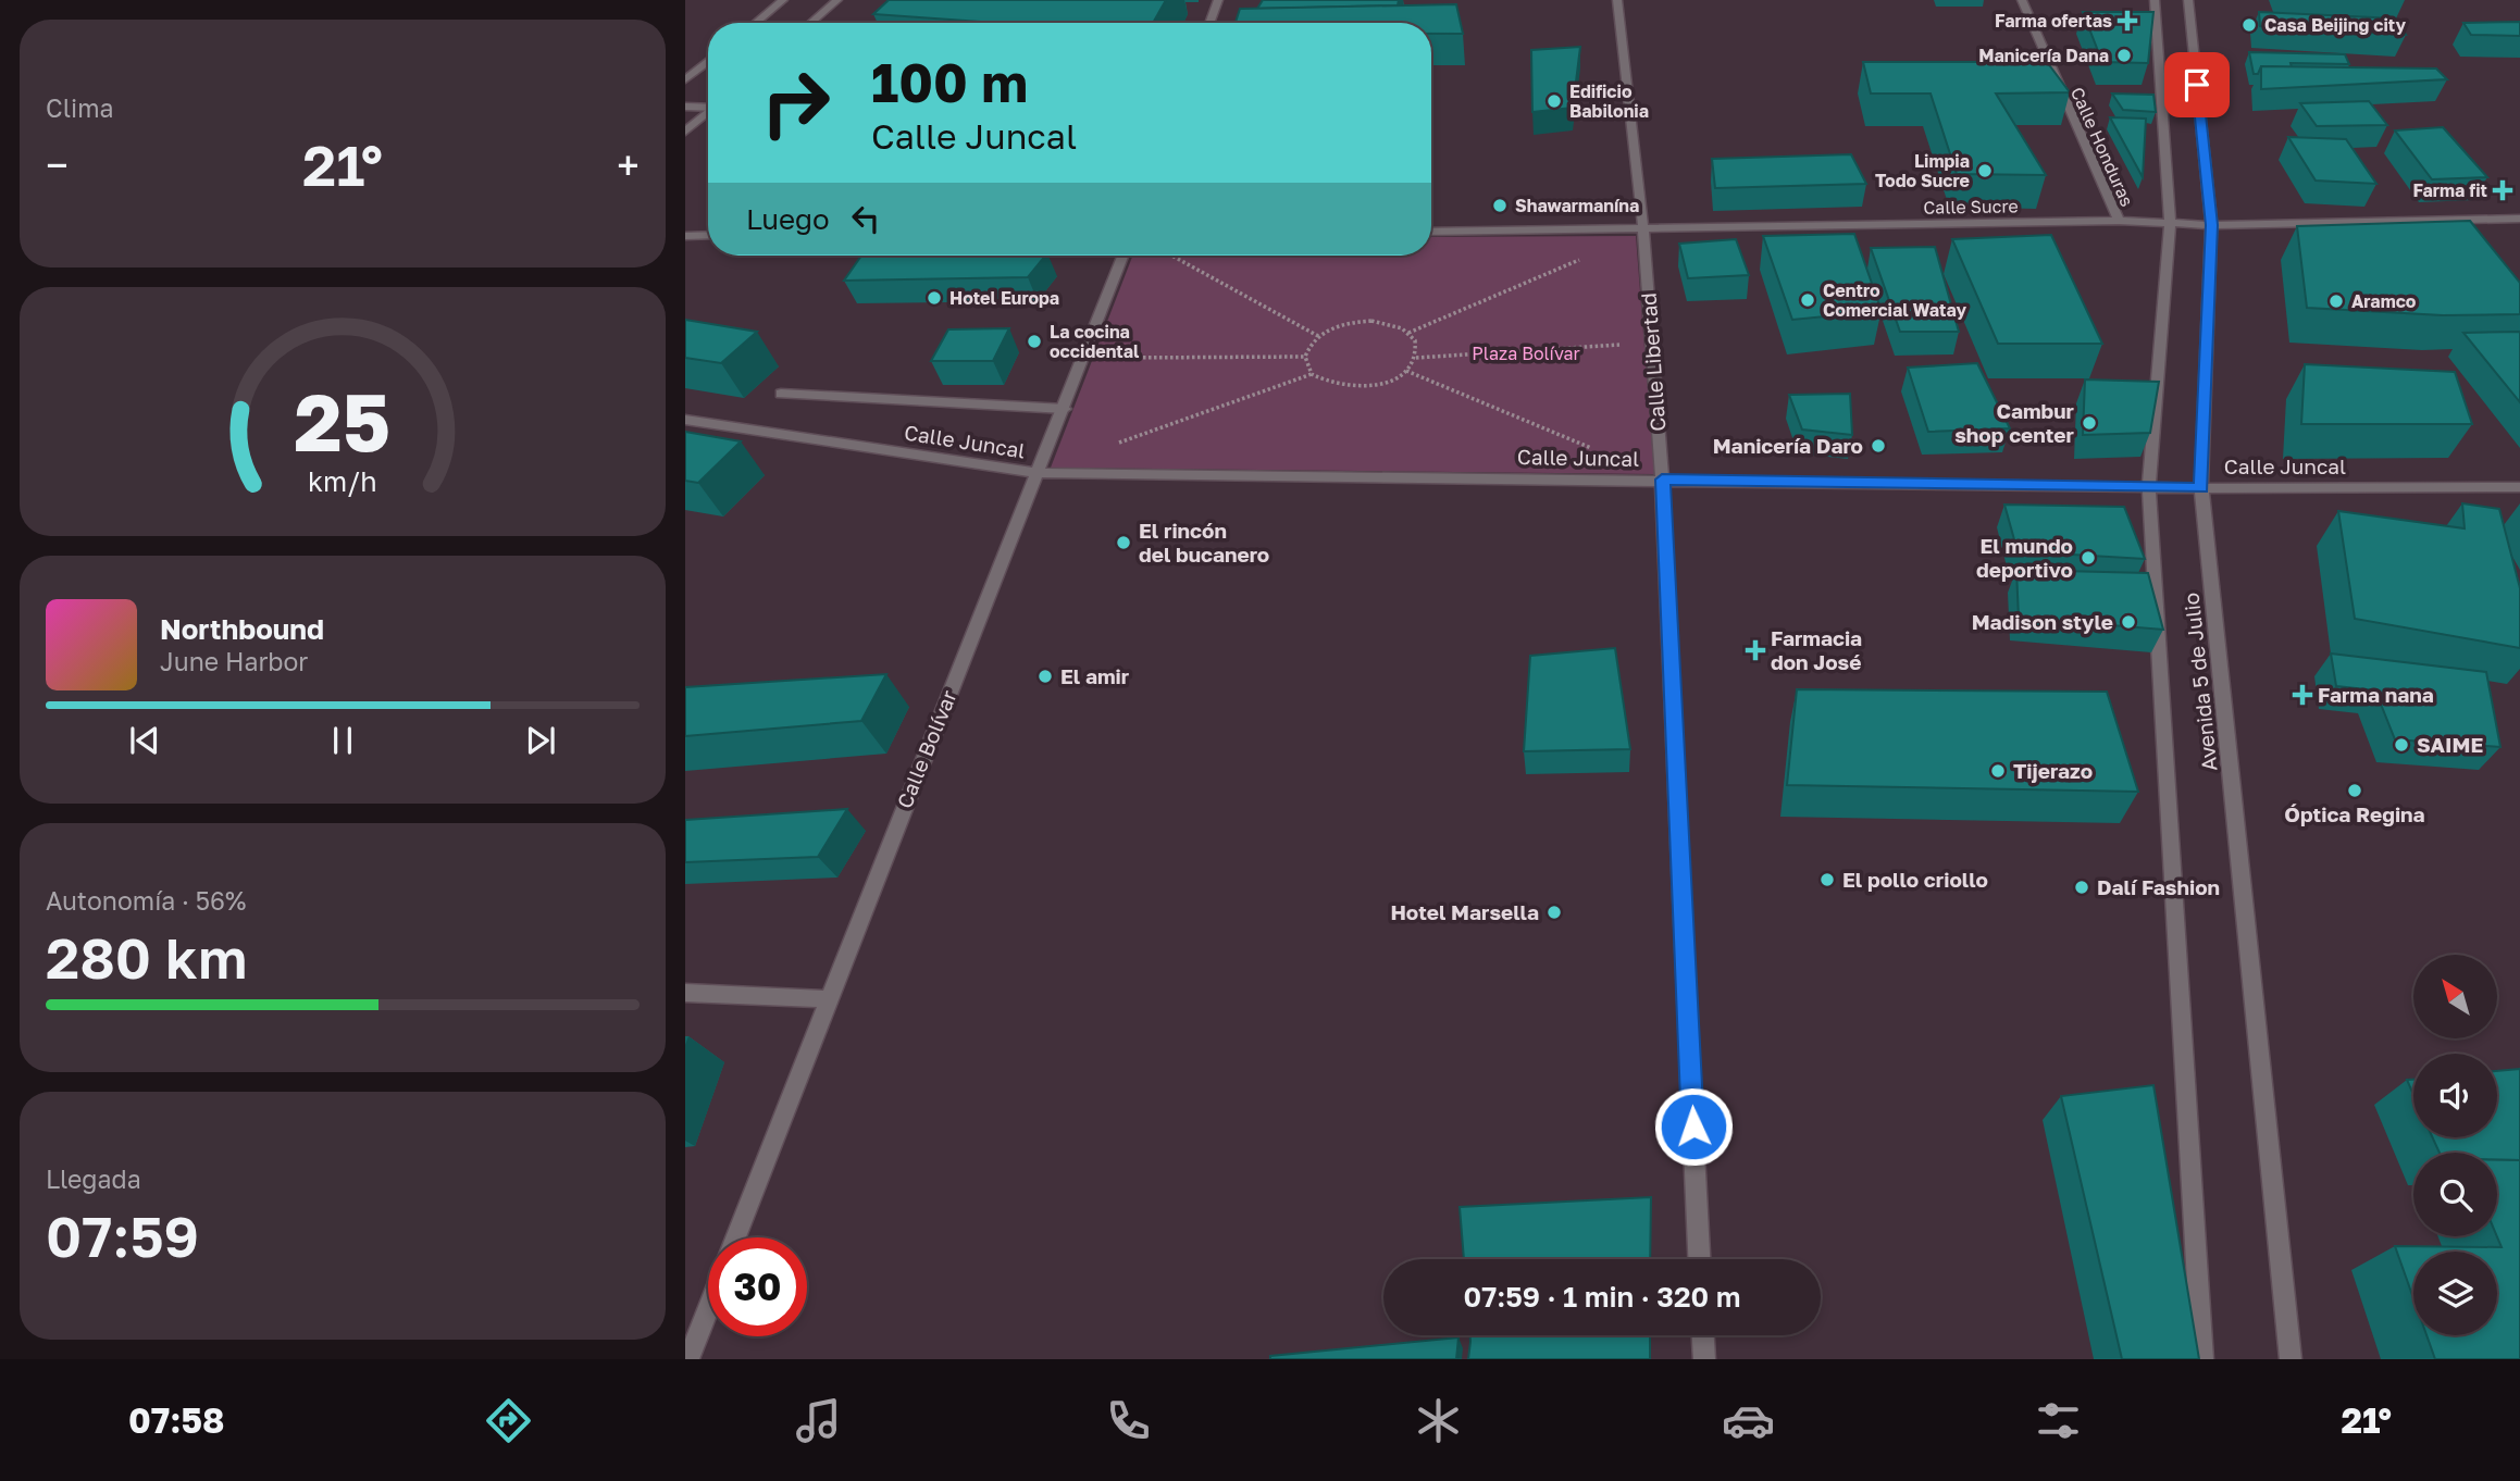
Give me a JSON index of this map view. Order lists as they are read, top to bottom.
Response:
{
  "streets": {
    "street": [
      "Calle Honduras",
      "Calle Sucre",
      "Calle Libertad",
      "Calle Juncal",
      "Avenida 5 de Julio",
      "Calle Bolívar"
    ]
  },
  "crossings": [
    ["Calle Honduras", "Calle Sucre"],
    ["Calle Sucre", "Calle Libertad"],
    ["Calle Sucre", "Avenida 5 de Julio"],
    ["Calle Libertad", "Calle Juncal"],
    ["Calle Juncal", "Avenida 5 de Julio"],
    ["Calle Juncal", "Calle Bolívar"]
  ],
  "parks": ["Plaza Bolívar"],
  "places": {
    "health": [
      "Farma ofertas",
      "Farma fit",
      "Farmacia don José",
      "Farma nana"
    ],
    "other": [
      "Casa Beijing city",
      "Manicería Dana",
      "Edificio Babilonia",
      "Limpia Todo Sucre",
      "Shawarmanína",
      "Hotel Europa",
      "Centro Comercial Watay",
      "Aramco",
      "La cocina occidental",
      "Cambur shop center",
      "Manicería Daro",
      "El rincón del bucanero",
      "El mundo deportivo",
      "Madison style",
      "El amir",
      "SAIME",
      "Tijerazo",
      "Óptica Regina",
      "El pollo criollo",
      "Dalí Fashion",
      "Hotel Marsella"
    ]
  },
  "north": "top left",
  "page": {
    "tile": [
      "Clima",
      ["Autonomía · 56%", "280 km"],
      ["Llegada", "07:59"]
    ],
    "turn": ["100 m", "Calle Juncal"],
    "heat": ["−", "21°", "+"],
    "then": "Luego",
    "song": ["Northbound", "June Harbor"],
    "limit": "30",
    "trip": "07:59 · 1 min · 320 m",
    "tabs": ["07:58", "21°"],
    "gauge": ["25", "km/h"]
  }
}
